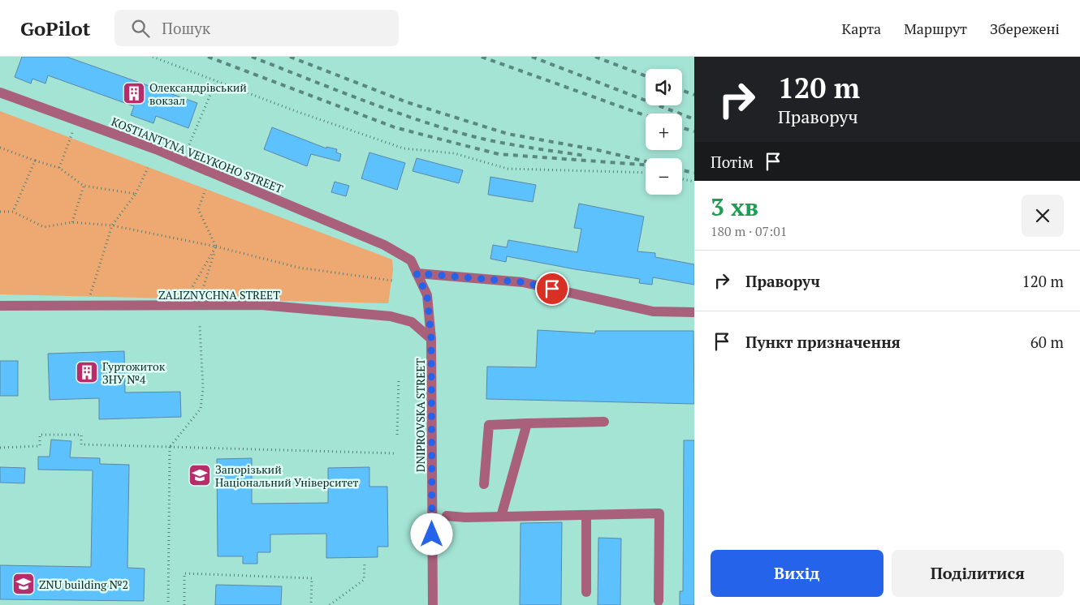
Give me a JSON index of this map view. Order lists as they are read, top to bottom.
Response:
{
  "streets": {
    "street": ["KOSTIANTYNA VELYKOHO STREET", "ZALIZNYCHNA STREET", "DNIPROVSKA STREET"]
  },
  "crossings": [
    ["KOSTIANTYNA VELYKOHO STREET", "DNIPROVSKA STREET"],
    ["ZALIZNYCHNA STREET", "DNIPROVSKA STREET"]
  ],
  "places": {
    "building": ["Олександрівський вокзал", "Гуртожиток ЗНУ №4"],
    "school or university": ["Запорізький Національний Університет", "ZNU building №2"]
  },
  "page": {
    "header": "GoPilot",
    "search": "Пошук",
    "nav": ["Карта", "Маршрут", "Збережені"],
    "turn": ["120 m", "Праворуч"],
    "map_buttons": ["+", "−"],
    "then": "Потім",
    "heading": ["3 хв", "180 m · 07:01"],
    "list": [
      {
        "name": "Праворуч",
        "value": "120 m"
      },
      {
        "name": "Пункт призначення",
        "value": "60 m"
      }
    ],
    "buttons": ["Вихід", "Поділитися"]
  }
}
